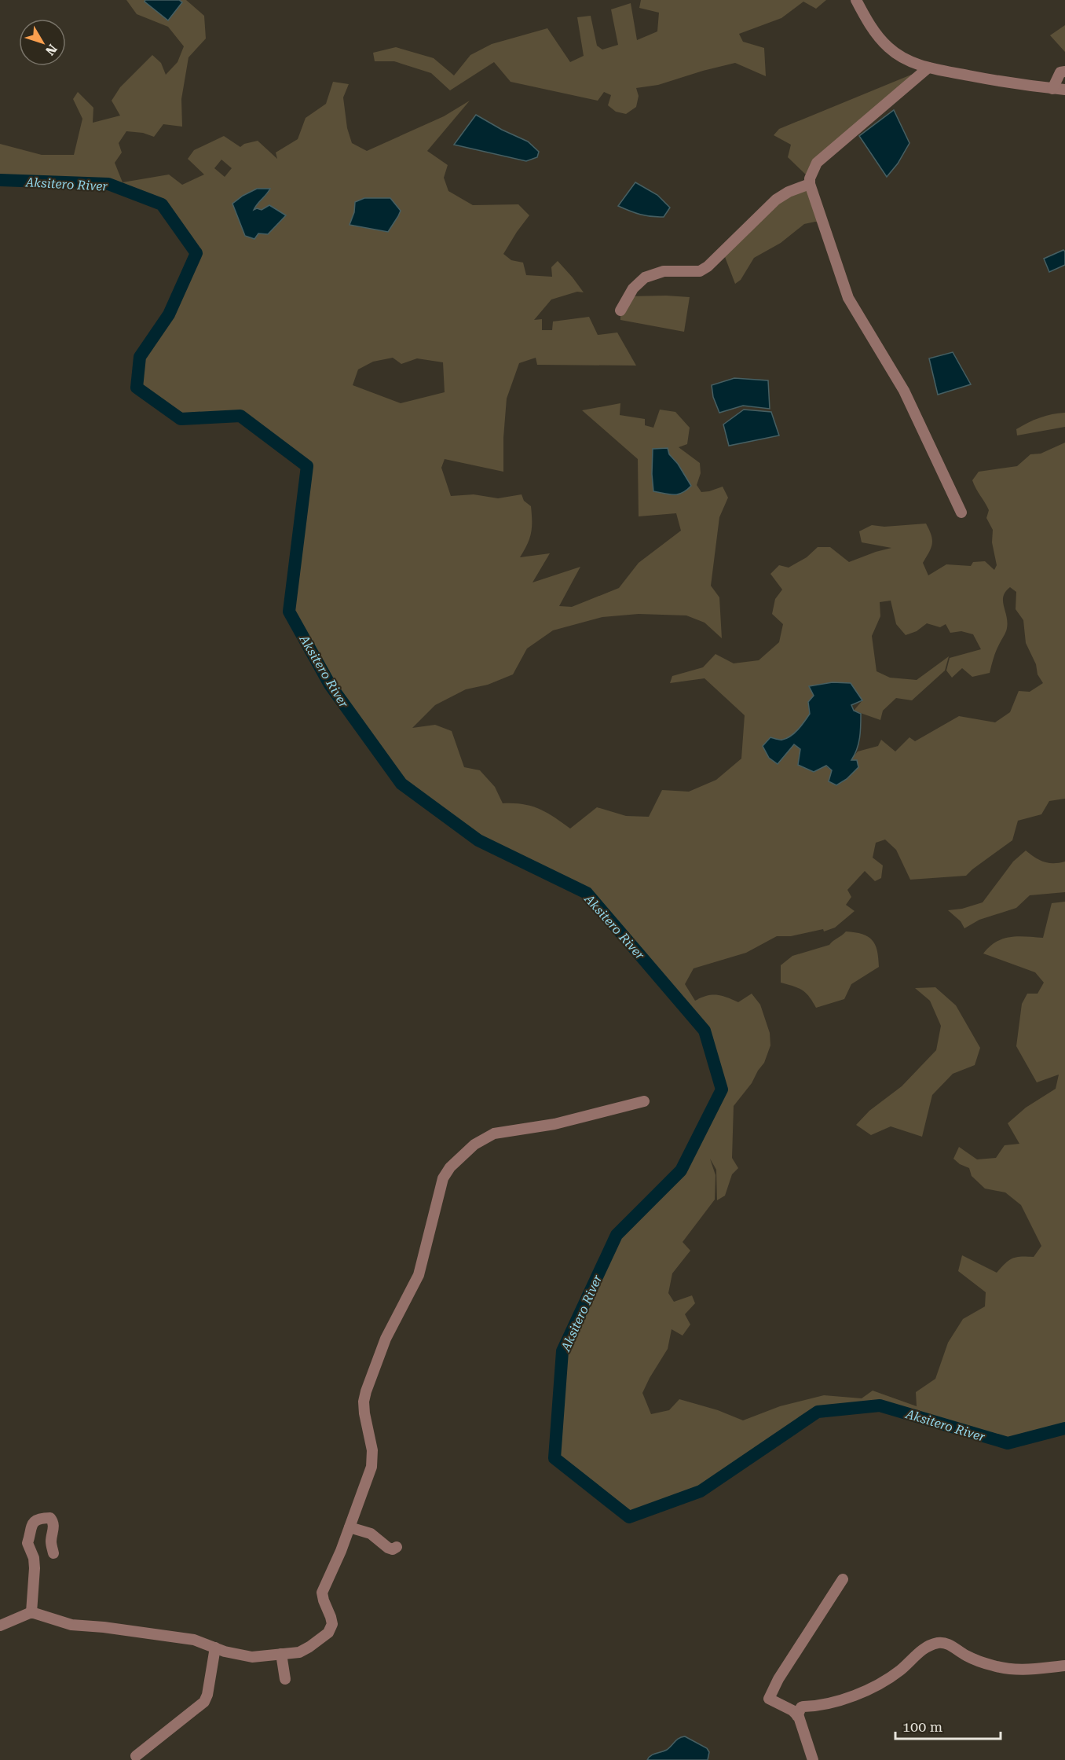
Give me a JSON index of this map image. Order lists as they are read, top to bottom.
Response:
{
  "water": ["Aksitero River"],
  "scale_bar": "100 m",
  "north": "bottom right"
}
